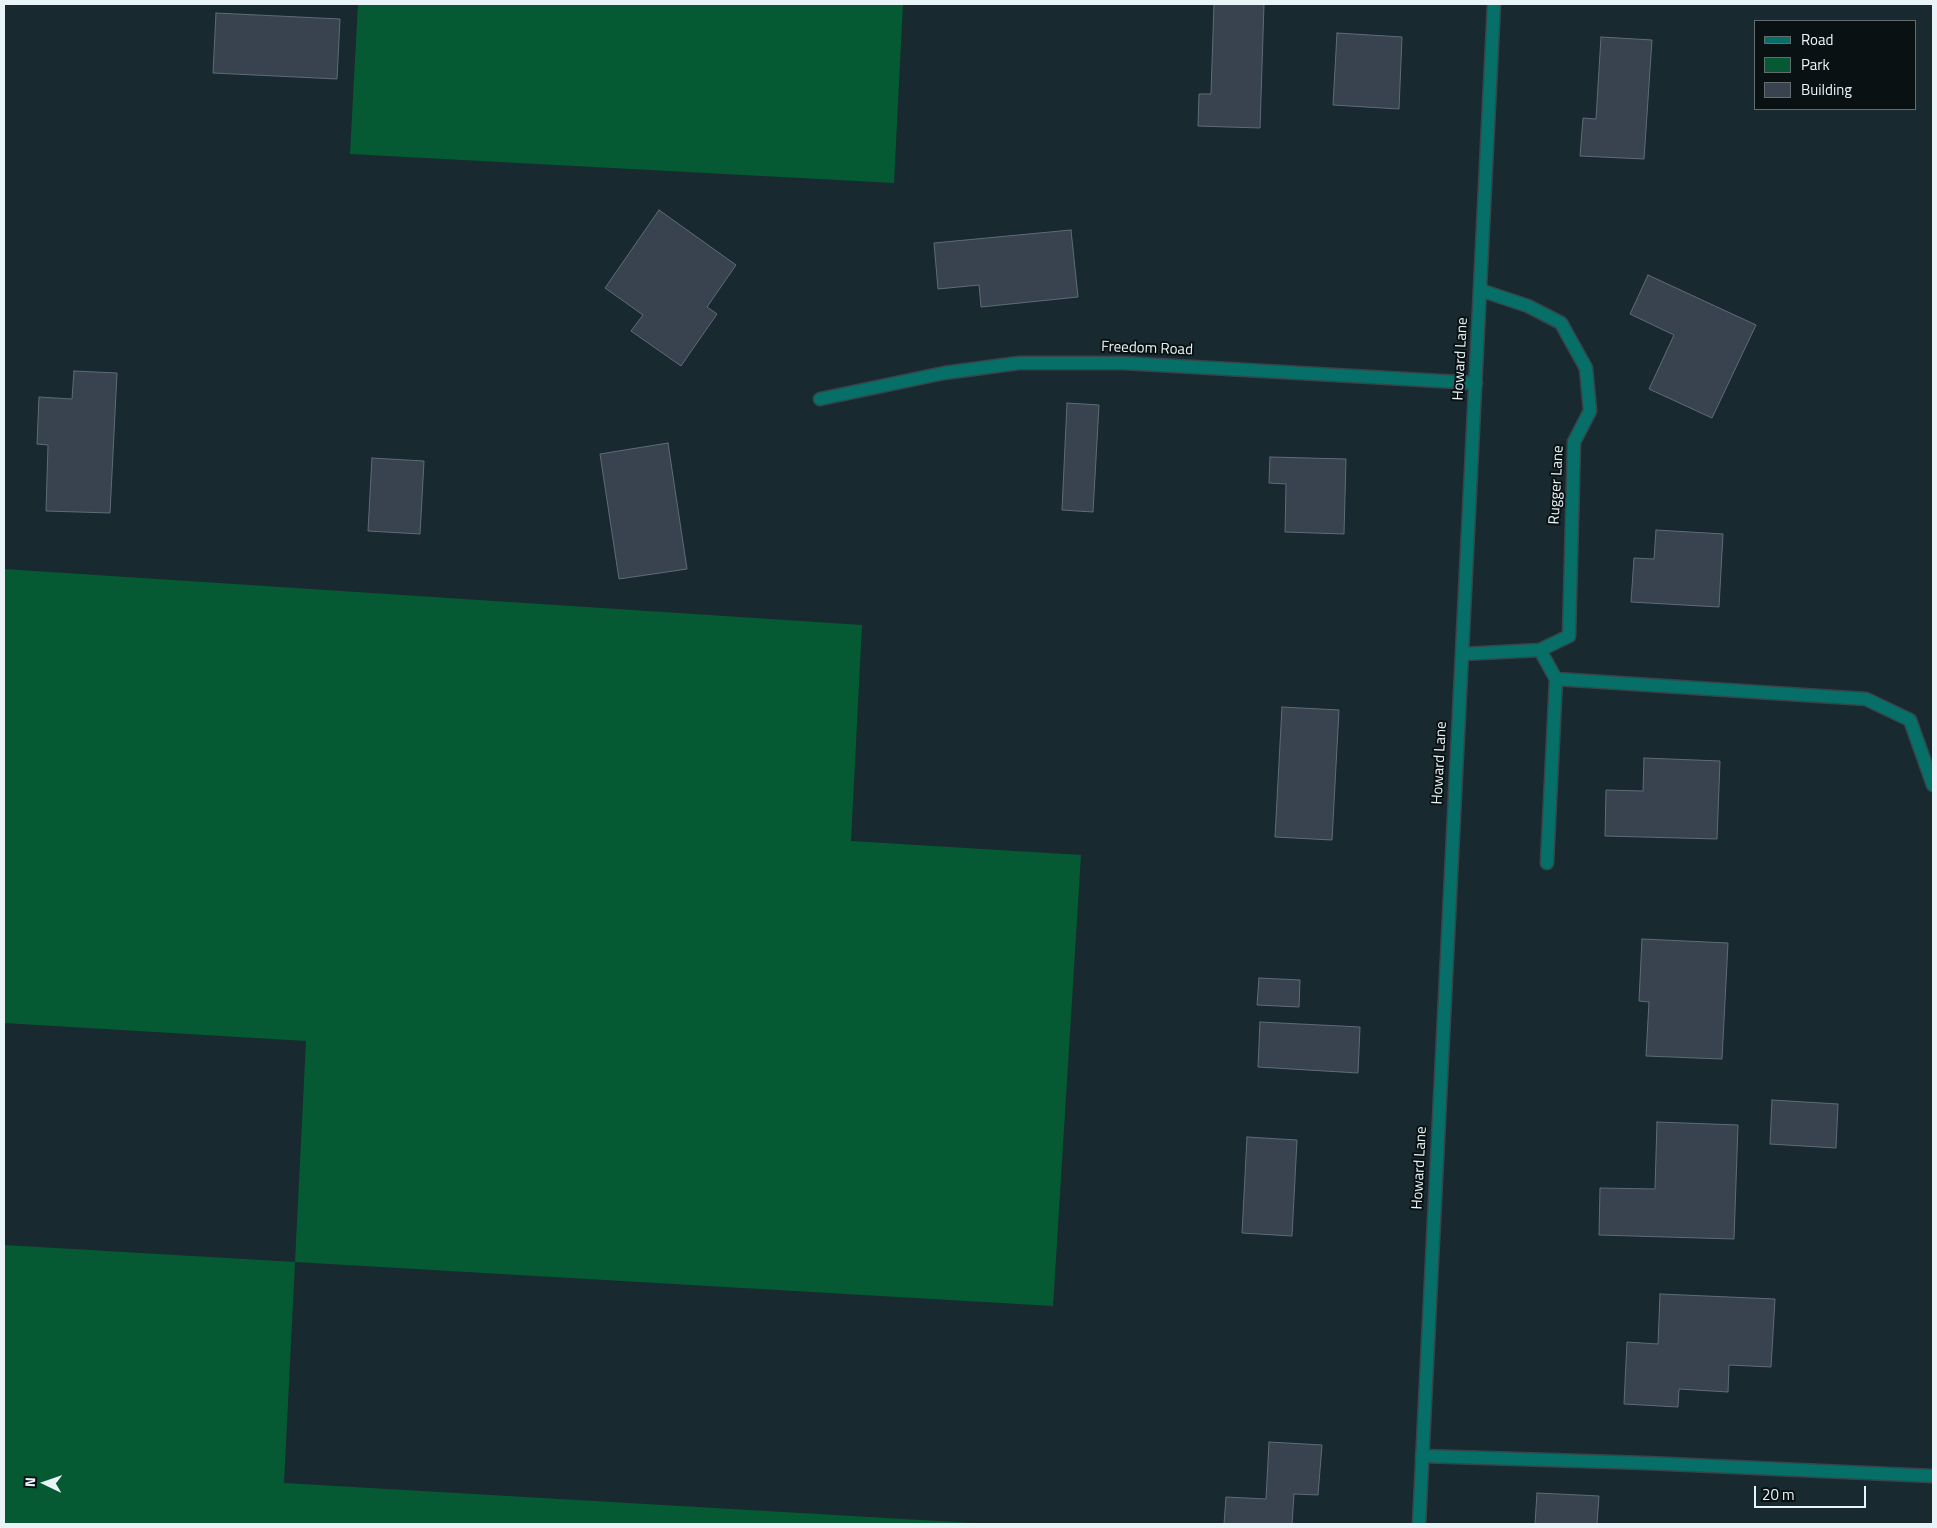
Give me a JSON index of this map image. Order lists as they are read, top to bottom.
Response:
{
  "streets": {
    "street": ["Freedom Road", "Howard Lane", "Rugger Lane"]
  },
  "crossings": [
    ["Freedom Road", "Howard Lane"],
    ["Howard Lane", "Rugger Lane"]
  ],
  "legend": ["Road", "Park", "Building"],
  "scale_bar": "20 m",
  "north": "left"
}
